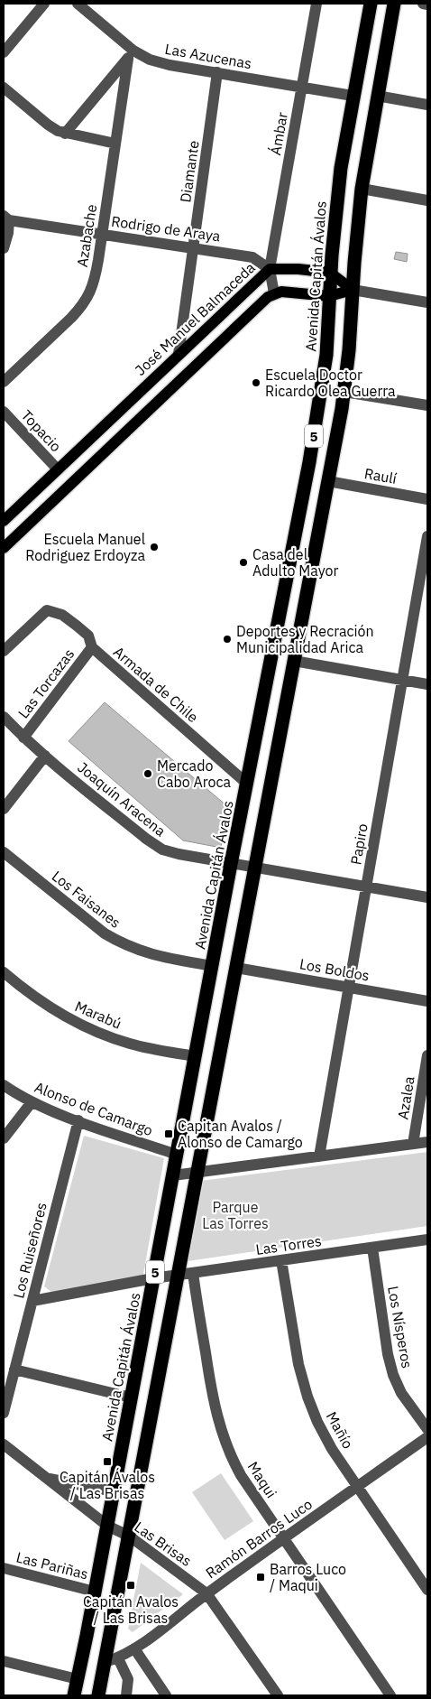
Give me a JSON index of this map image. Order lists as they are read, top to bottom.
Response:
{
  "streets": {
    "highway": ["Avenida Capitán Ávalos", "5"],
    "main road": ["José Manuel Balmaceda"],
    "street": [
      "Las Azucenas",
      "Ámbar",
      "Diamante",
      "Rodrigo de Araya",
      "Azabache",
      "Topacio",
      "Raulí",
      "Las Torcazas",
      "Armada de Chile",
      "Joaquín Aracena",
      "Papiro",
      "Los Faisanes",
      "Los Boldos",
      "Marabú",
      "Azalea",
      "Alonso de Camargo",
      "Las Torres",
      "Los Ruiseñores",
      "Los Nísperos",
      "Mañío",
      "Maqui",
      "Ramón Barros Luco",
      "Las Brisas",
      "Las Pariñas"
    ]
  },
  "crossings": [
    ["Las Azucenas", "Ámbar"],
    ["Las Azucenas", "Diamante"],
    ["Las Azucenas", "Azabache"],
    ["Las Azucenas", "Avenida Capitán Ávalos"],
    ["Ámbar", "Rodrigo de Araya"],
    ["Ámbar", "José Manuel Balmaceda"],
    ["Diamante", "Rodrigo de Araya"],
    ["Diamante", "José Manuel Balmaceda"],
    ["Rodrigo de Araya", "Azabache"],
    ["Rodrigo de Araya", "José Manuel Balmaceda"],
    ["Avenida Capitán Ávalos", "José Manuel Balmaceda"],
    ["Avenida Capitán Ávalos", "Armada de Chile"],
    ["Avenida Capitán Ávalos", "Joaquín Aracena"],
    ["Avenida Capitán Ávalos", "Los Faisanes"],
    ["Avenida Capitán Ávalos", "Marabú"],
    ["Avenida Capitán Ávalos", "Alonso de Camargo"],
    ["Avenida Capitán Ávalos", "Las Torres"],
    ["Avenida Capitán Ávalos", "Las Brisas"],
    ["Avenida Capitán Ávalos", "Las Pariñas"],
    ["José Manuel Balmaceda", "Topacio"],
    ["José Manuel Balmaceda", "5"],
    ["5", "Raulí"],
    ["5", "Joaquín Aracena"],
    ["5", "Los Boldos"],
    ["5", "Las Torres"],
    ["5", "Ramón Barros Luco"],
    ["5", "Las Brisas"],
    ["Las Torcazas", "Armada de Chile"],
    ["Las Torcazas", "Joaquín Aracena"],
    ["Joaquín Aracena", "Papiro"],
    ["Papiro", "Los Boldos"],
    ["Alonso de Camargo", "Los Ruiseñores"],
    ["Las Torres", "Los Ruiseñores"],
    ["Las Torres", "Los Nísperos"],
    ["Las Torres", "Mañío"],
    ["Las Torres", "Maqui"],
    ["Mañío", "Ramón Barros Luco"],
    ["Maqui", "Ramón Barros Luco"],
    ["Ramón Barros Luco", "Las Brisas"]
  ],
  "parks": ["Parque Las Torres"],
  "places": {
    "other": [
      "Escuela Doctor Ricardo Olea Guerra",
      "Escuela Manuel Rodriguez Erdoyza",
      "Casa del Adulto Mayor",
      "Deportes y Recración Municipalidad Arica",
      "Mercado Cabo Aroca"
    ],
    "transit": [
      "Capitan Avalos / Alonso de Camargo",
      "Capitán Ávalos / Las Brisas",
      "Barros Luco / Maqui",
      "Capitán Avalos / Las Brisas"
    ]
  }
}
